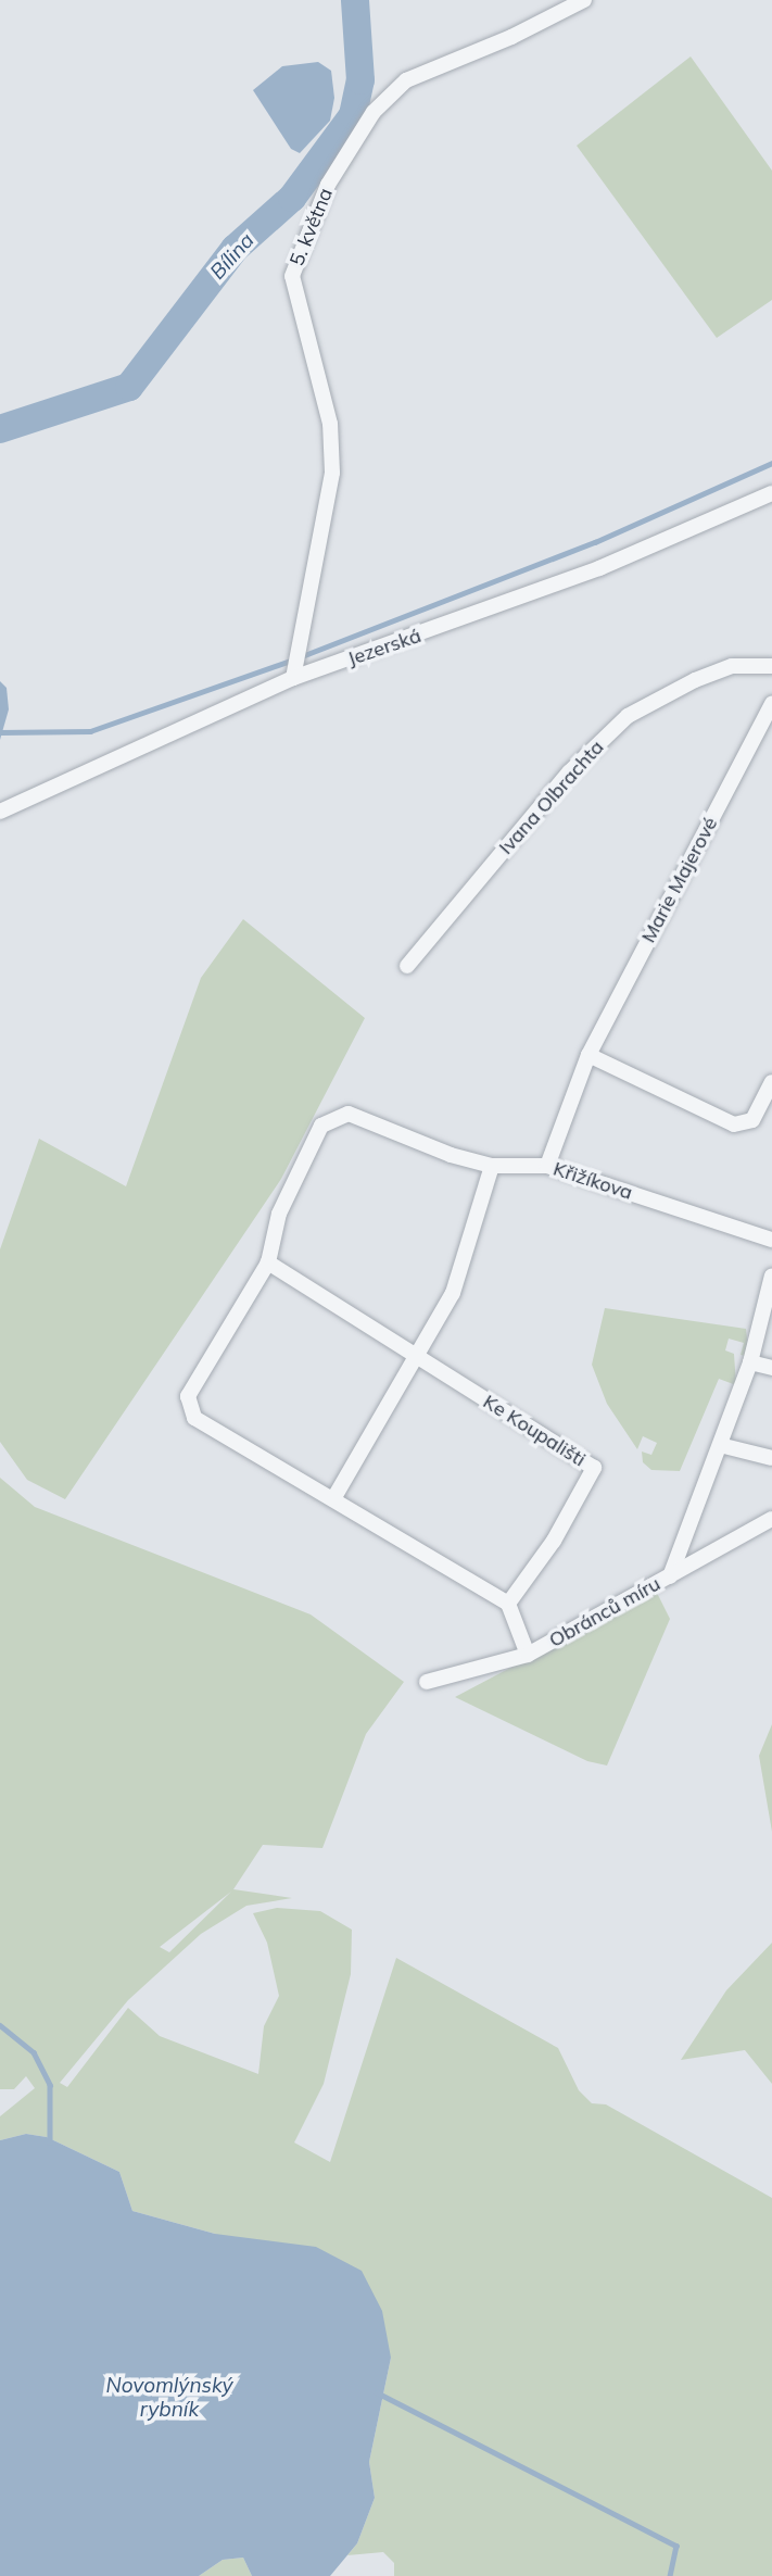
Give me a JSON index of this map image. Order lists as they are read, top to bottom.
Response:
{
  "streets": {
    "street": [
      "5. května",
      "Jezerská",
      "Ivana Olbrachta",
      "Marie Majerové",
      "Křižíkova",
      "Ke Koupališti",
      "Obránců míru"
    ]
  },
  "crossings": [
    ["5. května", "Jezerská"],
    ["Marie Majerové", "Křižíkova"],
    ["Křižíkova", "Ke Koupališti"]
  ],
  "water": ["Bílina", "Novomlýnský rybník"]
}
